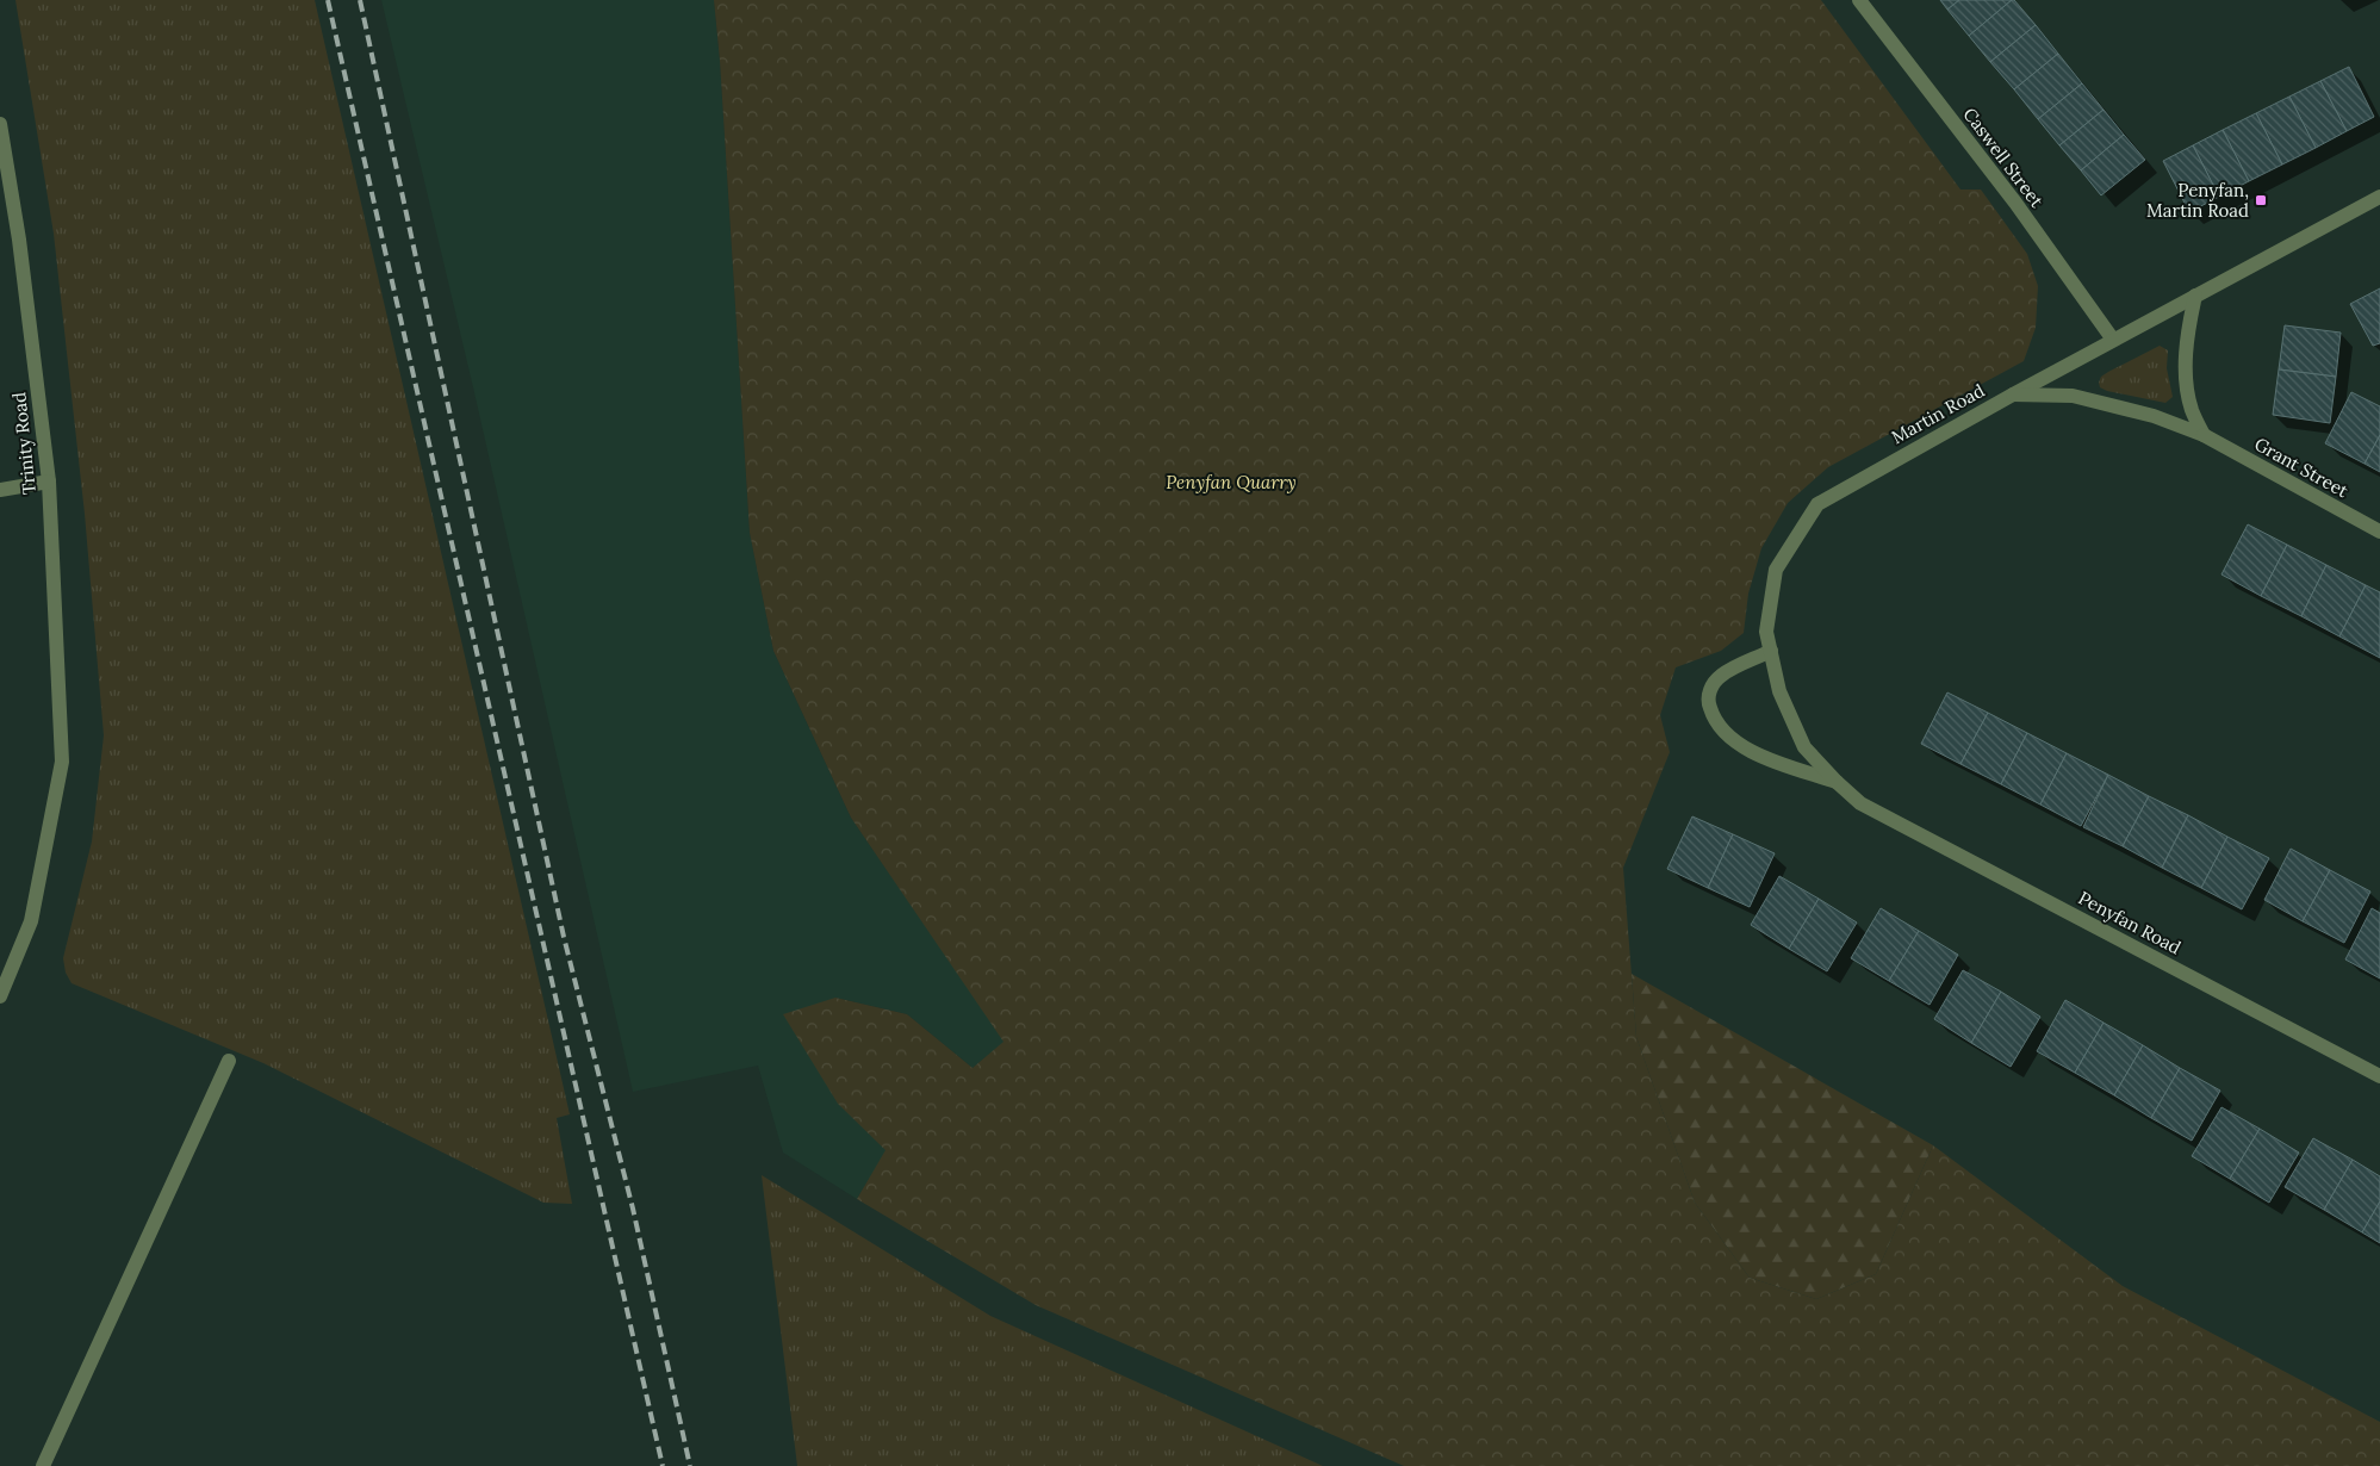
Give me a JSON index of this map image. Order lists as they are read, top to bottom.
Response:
{
  "streets": {
    "street": [
      "Caswell Street",
      "Martin Road",
      "Trinity Road",
      "Grant Street",
      "Penyfan Road"
    ]
  },
  "crossings": [
    ["Caswell Street", "Martin Road"],
    ["Martin Road", "Grant Street"],
    ["Martin Road", "Penyfan Road"]
  ],
  "parks": ["Penyfan Quarry"],
  "places": {
    "transit": ["Penyfan, Martin Road"]
  }
}
